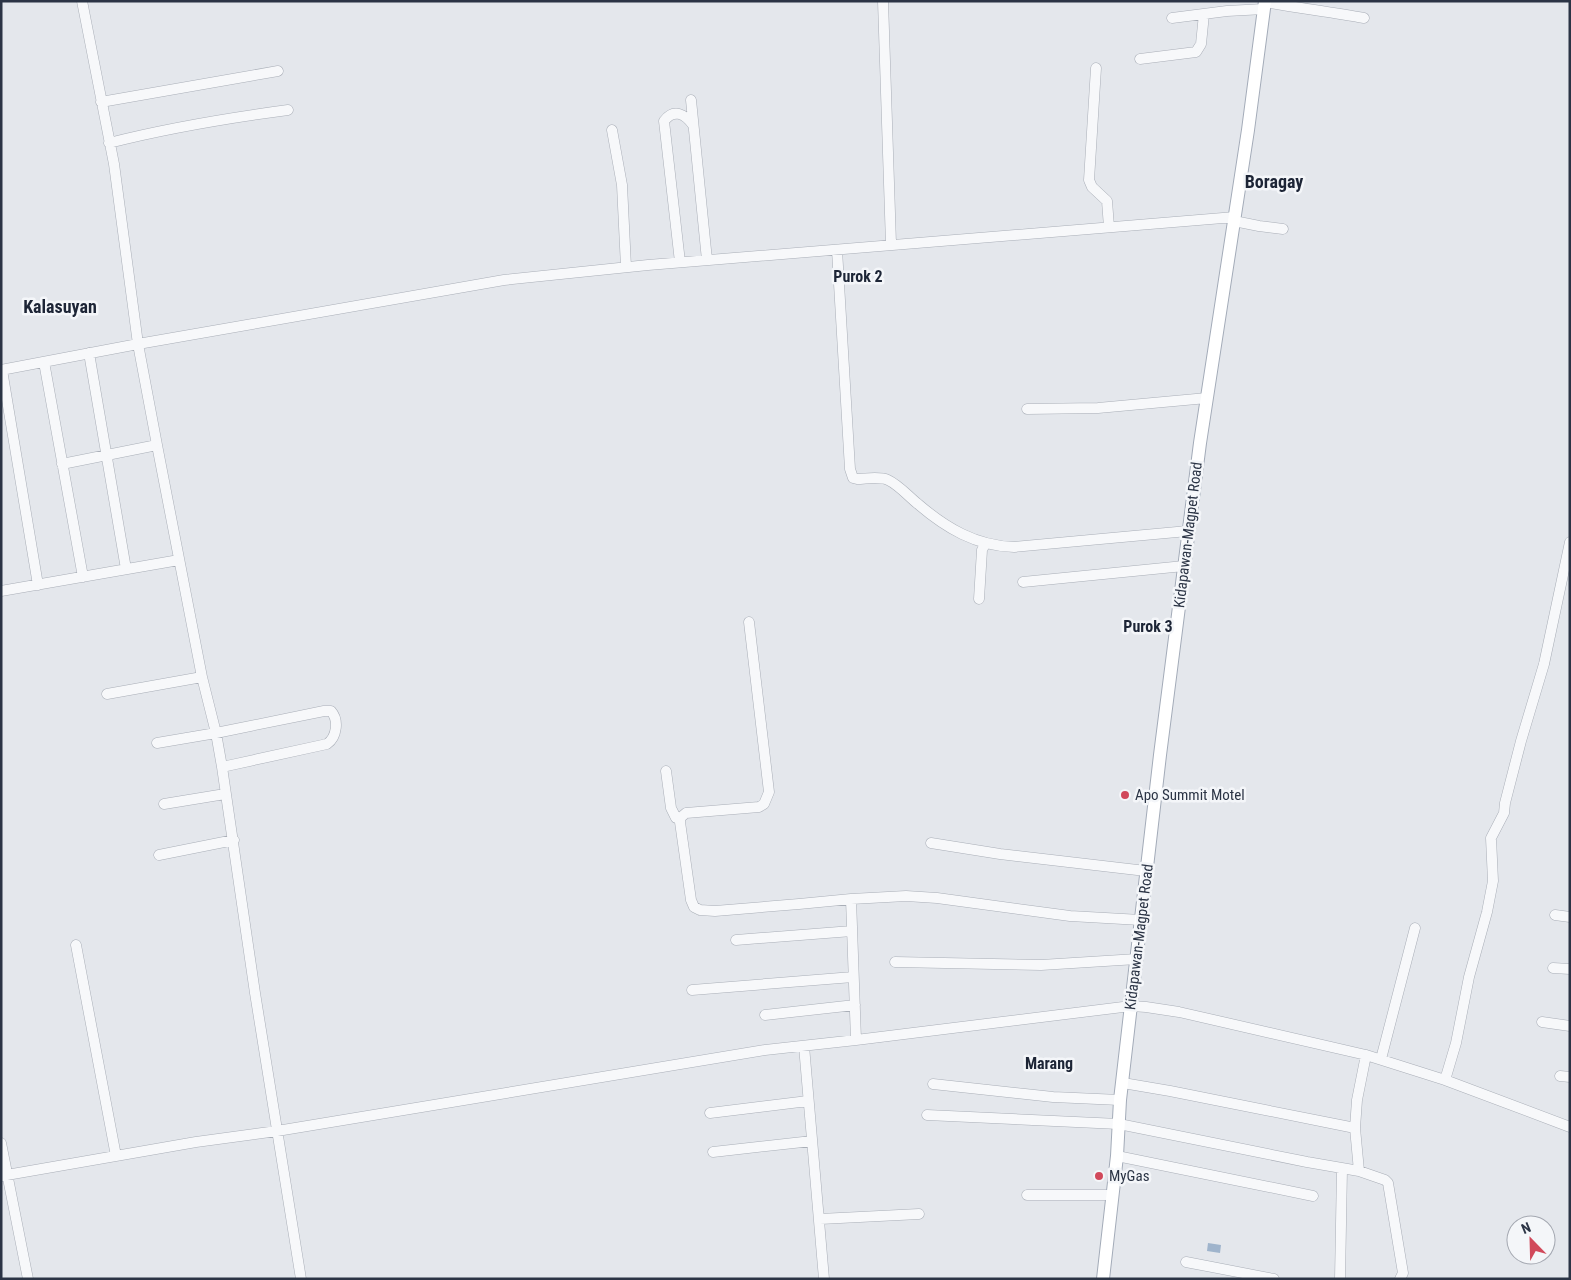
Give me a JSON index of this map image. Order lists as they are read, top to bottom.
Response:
{
  "streets": {
    "main road": ["Kidapawan-Magpet Road"]
  },
  "districts": [
    "Boragay",
    "Purok 2",
    "Kalasuyan",
    "Purok 3",
    "Marang"
  ],
  "places": ["Apo Summit Motel", "MyGas"],
  "north": "top left"
}
